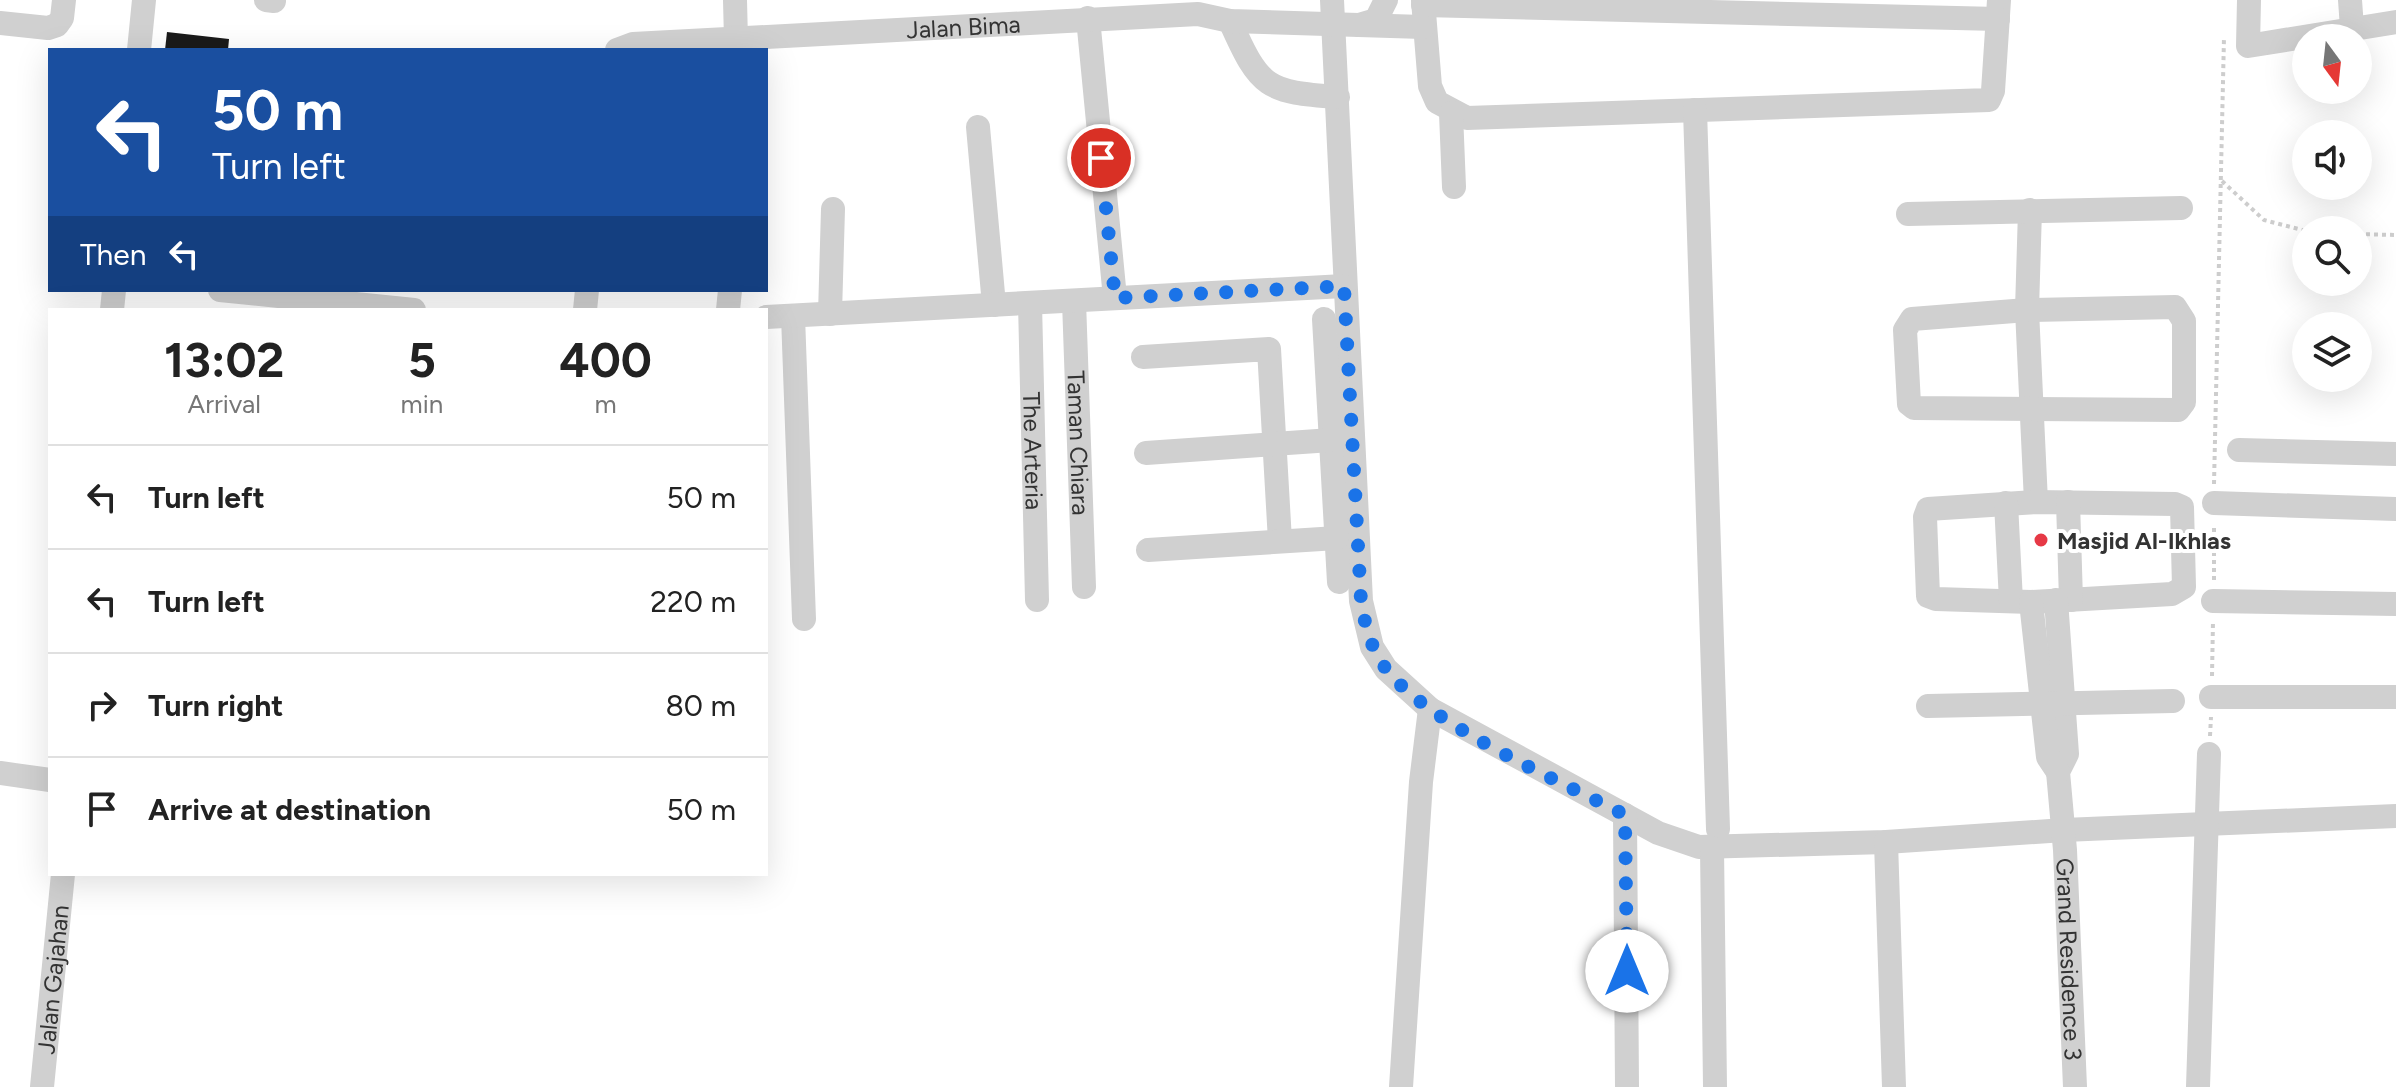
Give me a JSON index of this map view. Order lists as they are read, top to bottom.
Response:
{
  "streets": {
    "street": [
      "Jalan Bima",
      "Taman Chiara",
      "The Arteria",
      "Grand Residence 3",
      "Jalan Gajahan"
    ]
  },
  "places": ["Masjid Al-Ikhlas"],
  "north": "bottom",
  "page": {
    "turn": ["50 m", "Turn left"],
    "then": "Then",
    "eta": [
      "13:02",
      "Arrival",
      "5",
      "min",
      "400",
      "m"
    ],
    "list": [
      {
        "name": "Turn left",
        "value": "50 m"
      },
      {
        "name": "Turn left",
        "value": "220 m"
      },
      {
        "name": "Turn right",
        "value": "80 m"
      },
      {
        "name": "Arrive at destination",
        "value": "50 m"
      }
    ]
  }
}
